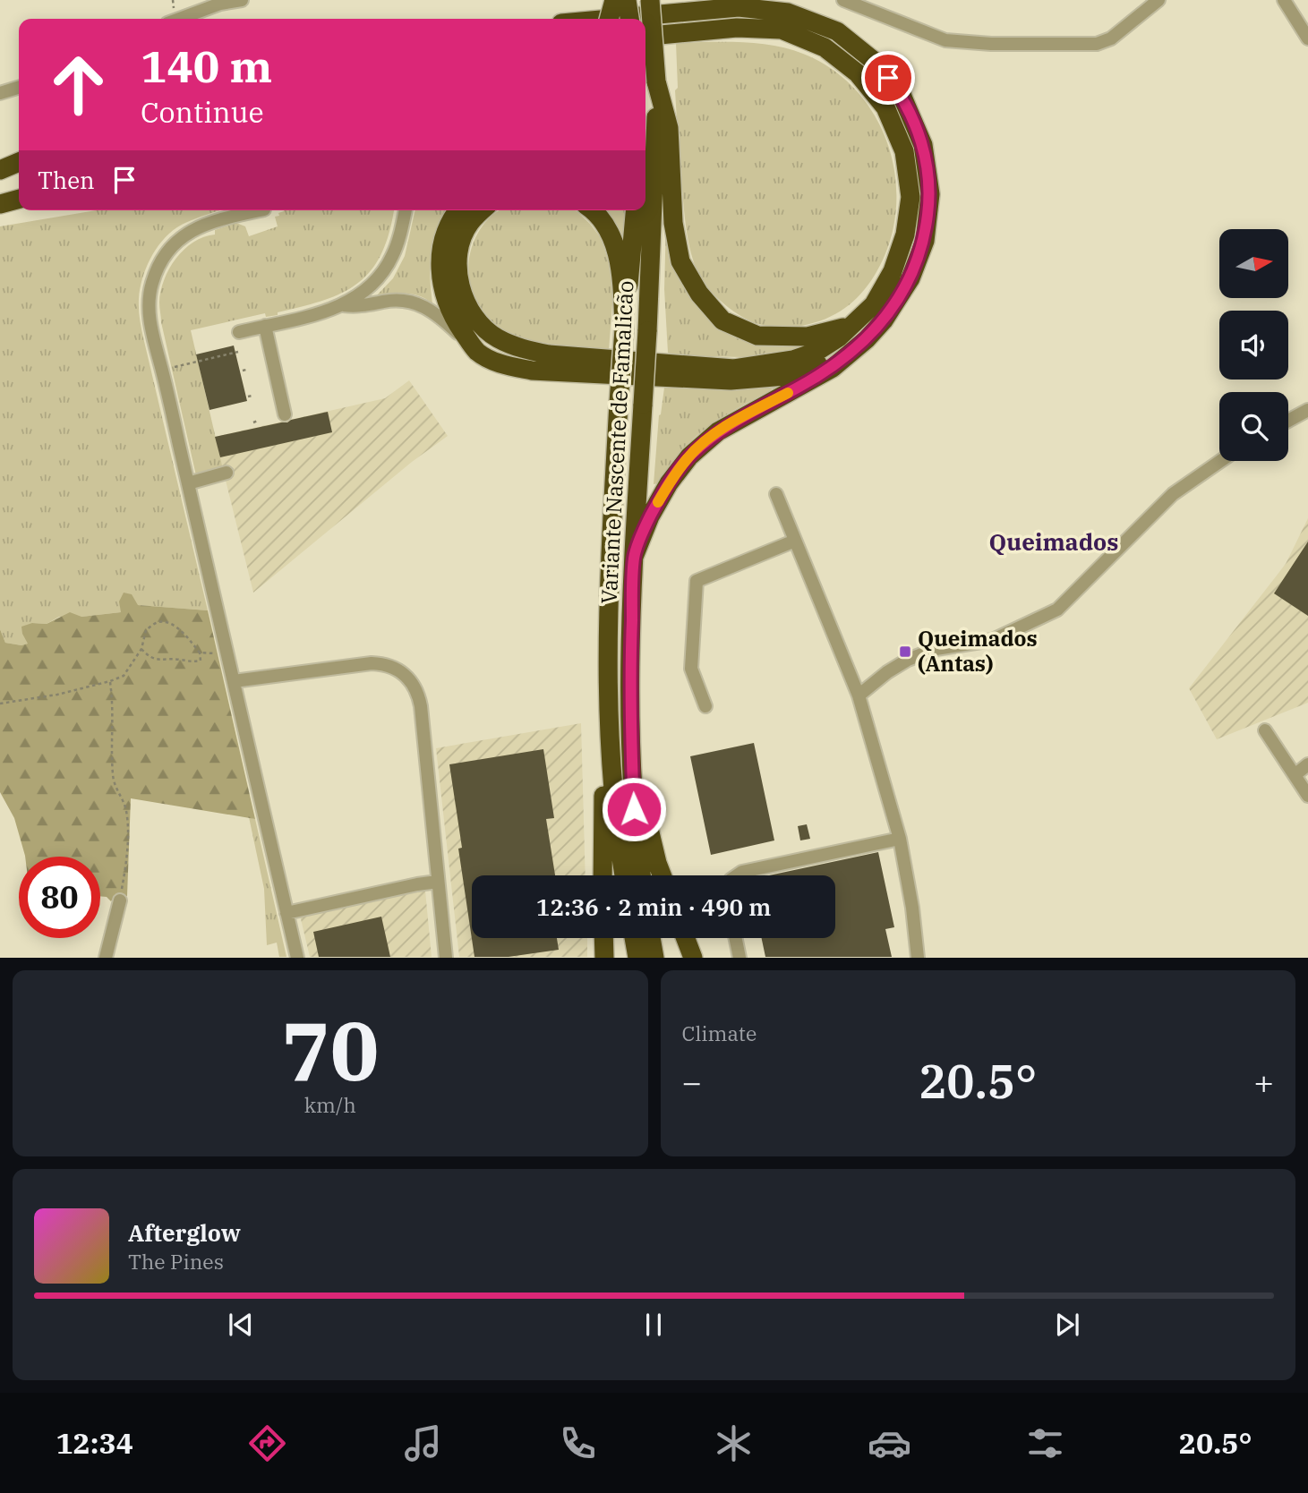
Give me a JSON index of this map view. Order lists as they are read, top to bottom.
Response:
{
  "streets": {
    "highway": ["Variante Nascente de Famalicão"]
  },
  "districts": ["Queimados"],
  "places": {
    "transit": ["Queimados (Antas)"]
  },
  "north": "right",
  "page": {
    "turn": ["140 m", "Continue"],
    "then": "Then",
    "limit": "80",
    "trip": "12:36 · 2 min · 490 m",
    "tile": [
      ["70", "km/h"],
      "Climate"
    ],
    "heat": ["−", "20.5°", "+"],
    "song": ["Afterglow", "The Pines"],
    "tabs": ["12:34", "20.5°"]
  }
}
